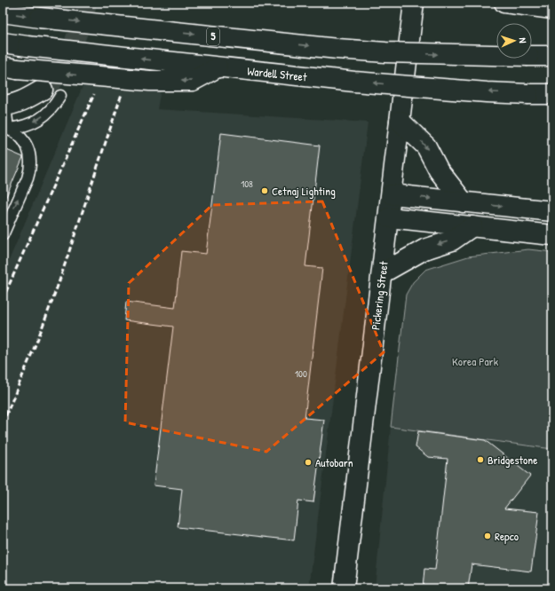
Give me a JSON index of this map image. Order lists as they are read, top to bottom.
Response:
{
  "streets": {
    "main road": ["5", "Wardell Street", "Pickering Street"]
  },
  "parks": ["Korea Park"],
  "places": [
    "Cetnaj Lighting",
    "Bridgestone",
    "Autobarn",
    "Repco"
  ],
  "house_numbers": ["108", "100"],
  "north": "right"
}
